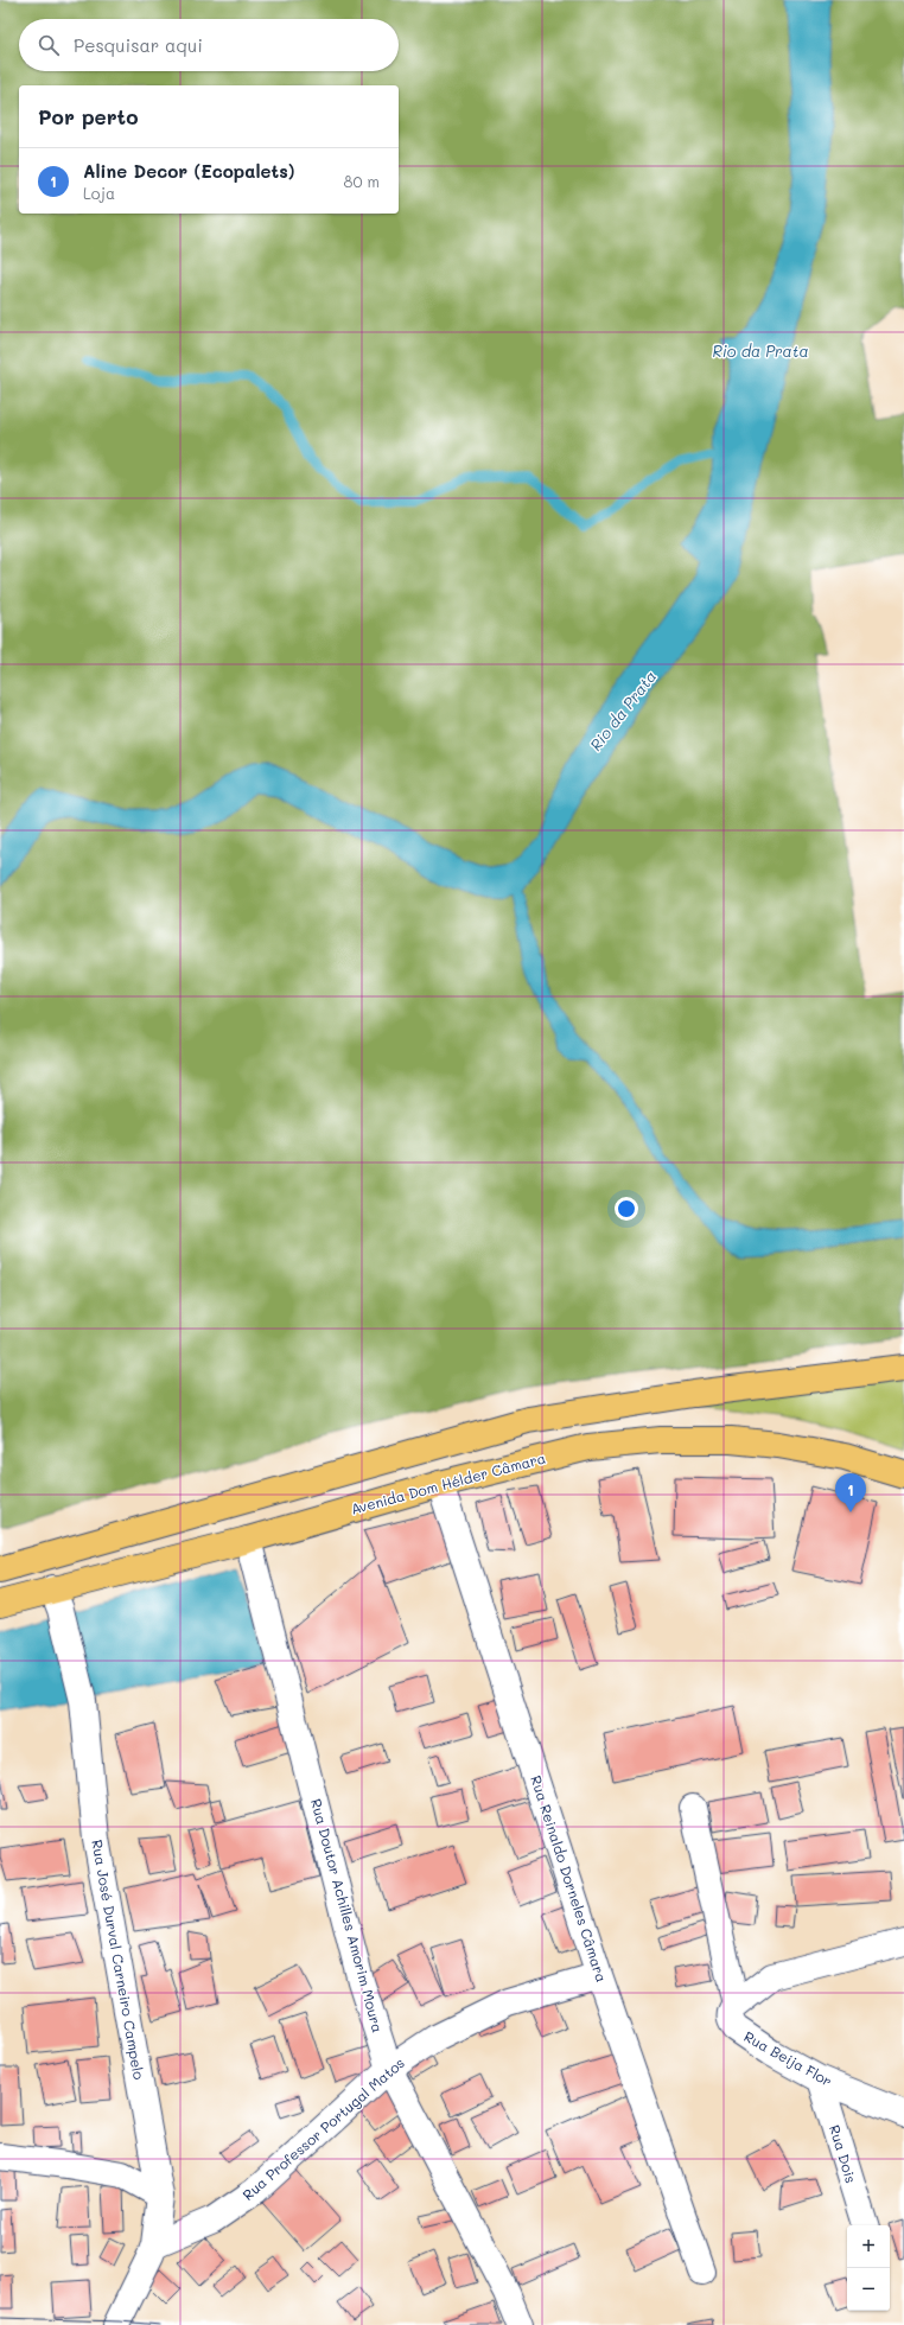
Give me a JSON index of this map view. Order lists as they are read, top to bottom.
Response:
{
  "streets": {
    "main road": ["Avenida Dom Hélder Câmara"],
    "street": [
      "Rua Reinaldo Dorneles Câmara",
      "Rua Doutor Achilles Amorim Moura",
      "Rua José Durval Carneiro Campelo",
      "Rua Beija Flor",
      "Rua Professor Portugal Matos",
      "Rua Dois"
    ]
  },
  "crossings": [
    ["Avenida Dom Hélder Câmara", "Rua Reinaldo Dorneles Câmara"],
    ["Avenida Dom Hélder Câmara", "Rua Doutor Achilles Amorim Moura"],
    ["Avenida Dom Hélder Câmara", "Rua José Durval Carneiro Campelo"],
    ["Rua Reinaldo Dorneles Câmara", "Rua Professor Portugal Matos"],
    ["Rua Doutor Achilles Amorim Moura", "Rua Professor Portugal Matos"],
    ["Rua José Durval Carneiro Campelo", "Rua Professor Portugal Matos"],
    ["Rua Beija Flor", "Rua Dois"]
  ],
  "water": ["Rio da Prata"],
  "page": {
    "search": "Pesquisar aqui",
    "heading": "Por perto",
    "list": [
      {
        "mark": "1",
        "name": "Aline Decor (Ecopalets)",
        "note": "Loja",
        "value": "80 m"
      }
    ],
    "pins": "1",
    "map_buttons": ["+", "−"]
  }
}
